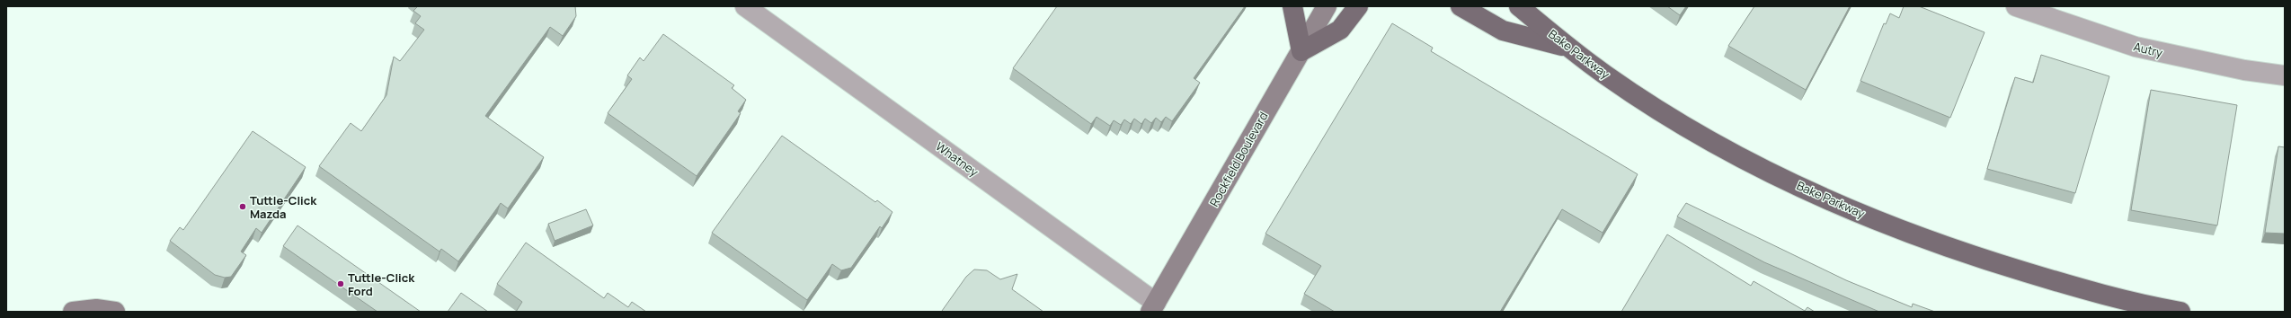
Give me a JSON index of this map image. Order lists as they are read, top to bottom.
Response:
{
  "streets": {
    "main road": ["Bake Parkway", "Rockfield Boulevard"],
    "street": ["Autry", "Whatney"]
  },
  "crossings": [
    ["Whatney", "Rockfield Boulevard"]
  ],
  "places": ["Tuttle-Click Mazda", "Tuttle-Click Ford"]
}
